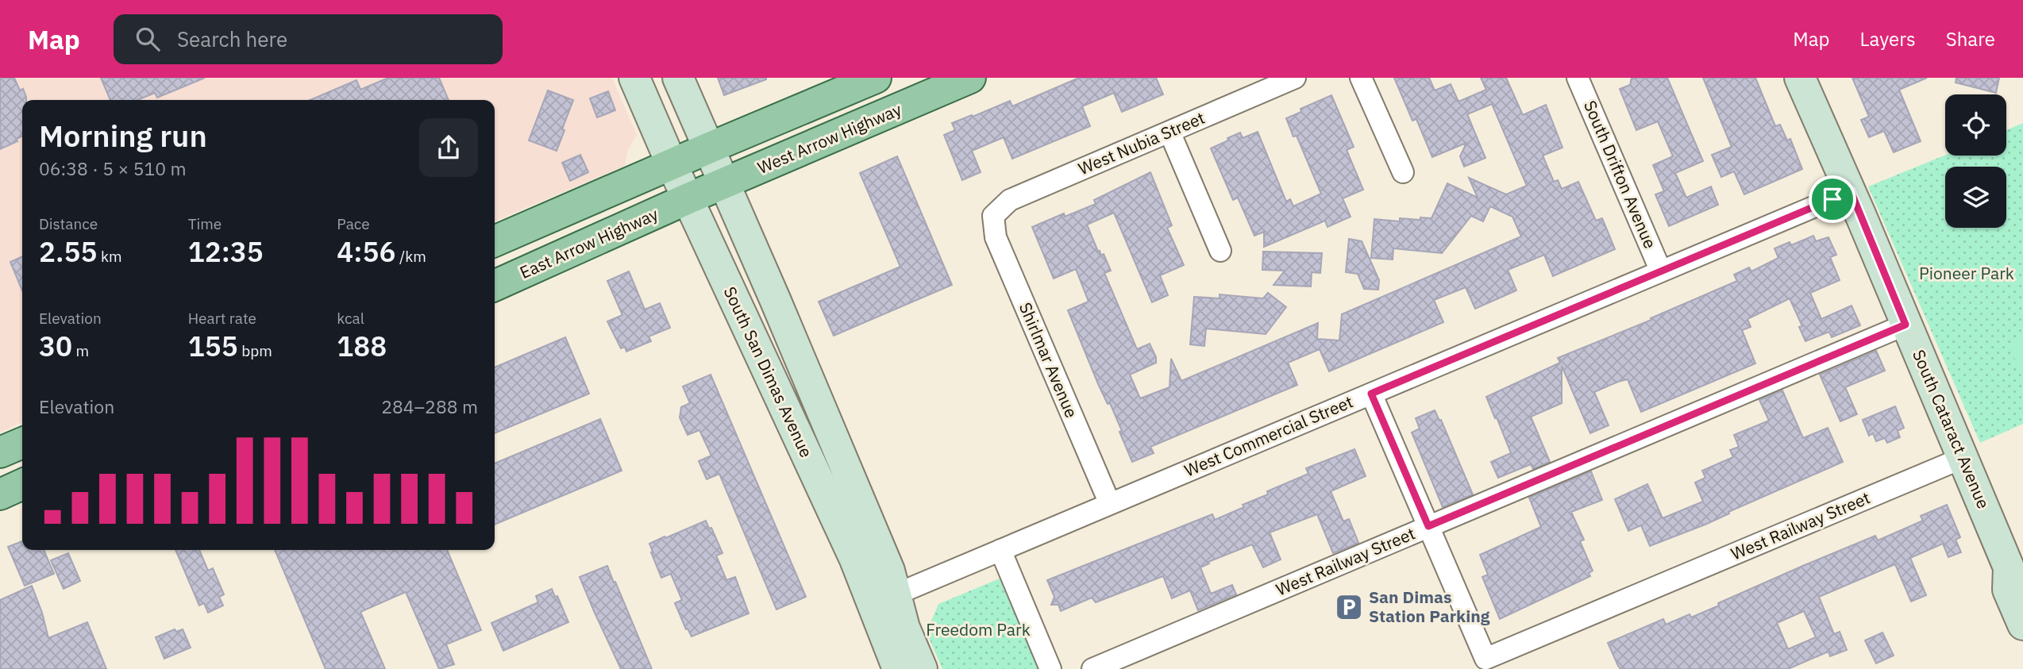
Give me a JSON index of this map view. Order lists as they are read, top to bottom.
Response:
{
  "streets": {
    "main road": ["West Arrow Highway", "East Arrow Highway"],
    "street": [
      "West Nubia Street",
      "South Drifton Avenue",
      "Shirlmar Avenue",
      "South San Dimas Avenue",
      "South Cataract Avenue",
      "West Commercial Street",
      "West Railway Street"
    ]
  },
  "crossings": [
    ["West Arrow Highway", "East Arrow Highway"],
    ["West Arrow Highway", "South San Dimas Avenue"],
    ["West Nubia Street", "Shirlmar Avenue"],
    ["South Drifton Avenue", "West Commercial Street"],
    ["East Arrow Highway", "South San Dimas Avenue"],
    ["Shirlmar Avenue", "West Commercial Street"],
    ["South San Dimas Avenue", "West Commercial Street"],
    ["South Cataract Avenue", "West Commercial Street"],
    ["South Cataract Avenue", "West Railway Street"]
  ],
  "parks": ["Pioneer Park", "Freedom Park"],
  "places": {
    "parking": ["San Dimas Station Parking"]
  },
  "page": {
    "header": "Map",
    "search": "Search here",
    "nav": ["Map", "Layers", "Share"],
    "heading": ["Morning run", "06:38 · 5 × 510 m"],
    "stats": [
      ["Distance", "2.55 km"],
      ["Time", "12:35"],
      ["Pace", "4:56 /km"],
      ["Elevation", "30 m"],
      ["Heart rate", "155 bpm"],
      ["kcal", "188"]
    ],
    "chart": ["Elevation", "284–288 m"]
  }
}
